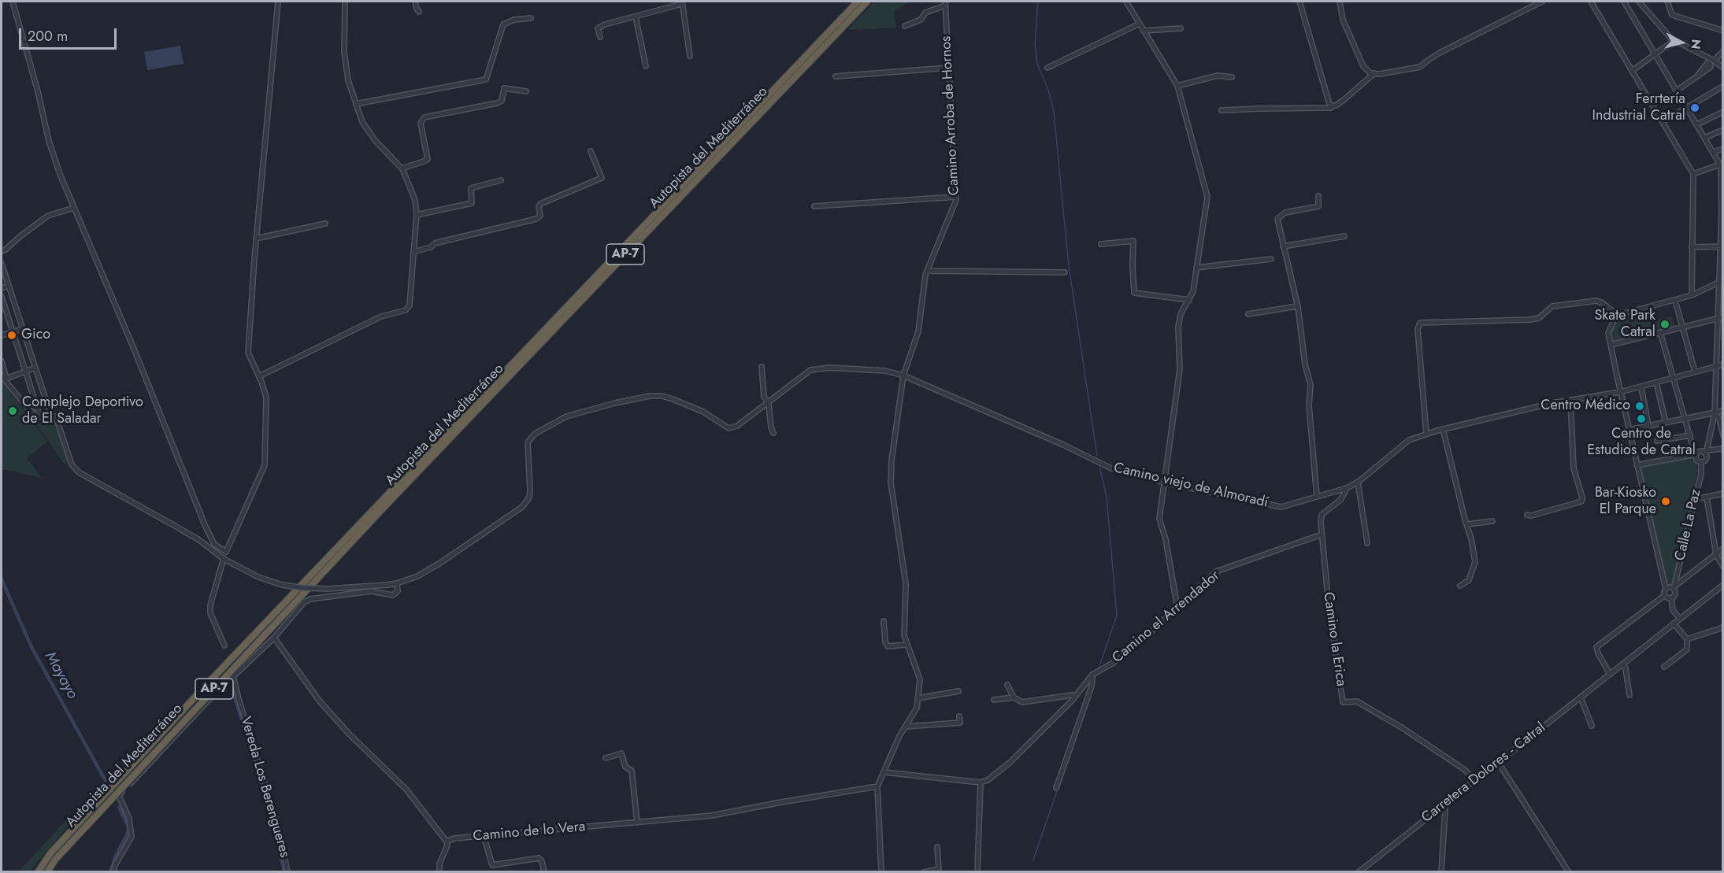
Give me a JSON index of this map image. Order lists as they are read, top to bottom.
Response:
{
  "streets": {
    "highway": ["Autopista del Mediterráneo", "AP-7"],
    "street": [
      "Camino Arroba de Hornos",
      "Camino viejo de Almoradí",
      "Calle La Paz",
      "Camino el Arrendador",
      "Camino la Erica",
      "Carretera Dolores - Catral",
      "Vereda Los Berengueres",
      "Camino de lo Vera"
    ]
  },
  "crossings": [
    ["Camino Arroba de Hornos", "Camino viejo de Almoradí"],
    ["Camino Arroba de Hornos", "Camino de lo Vera"],
    ["Camino viejo de Almoradí", "Camino la Erica"],
    ["Camino el Arrendador", "Camino la Erica"],
    ["Camino la Erica", "Carretera Dolores - Catral"]
  ],
  "water": ["Mayayo"],
  "places": [
    "Ferrtería Industrial Catral",
    "Skate Park Catral",
    "Gico",
    "Centro Médico",
    "Complejo Deportivo de El Saladar",
    "Centro de Estudios de Catral",
    "Bar-Kiosko El Parque"
  ],
  "scale_bar": "200 m",
  "north": "right"
}
